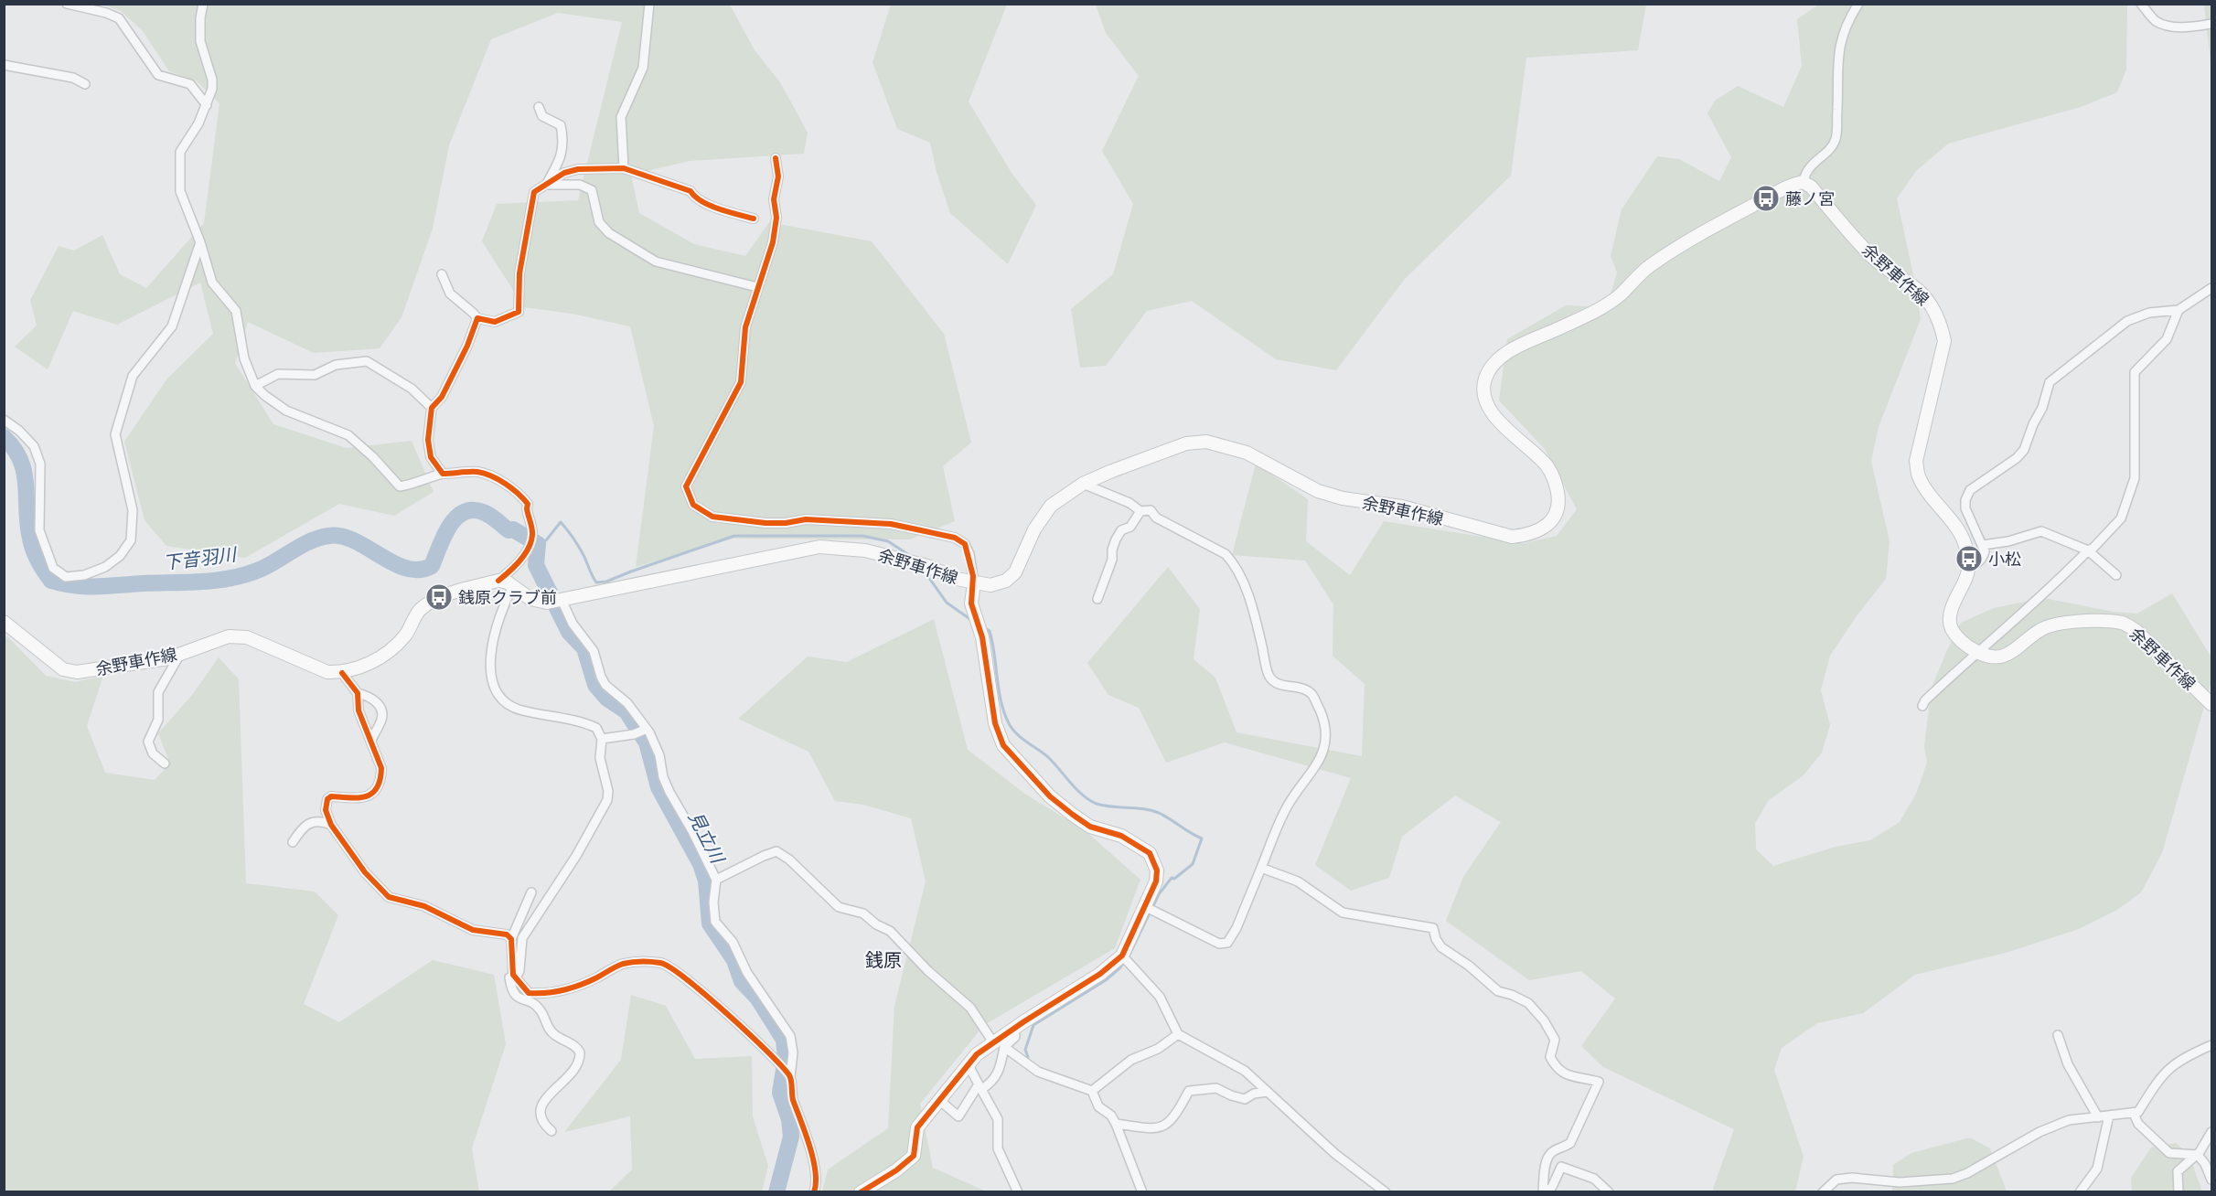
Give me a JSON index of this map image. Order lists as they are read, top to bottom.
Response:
{
  "streets": {
    "main road": ["余野車作線"]
  },
  "districts": ["銭原"],
  "water": ["下音羽川", "見立川"],
  "places": {
    "bus stop": ["藤ノ宮", "小松", "銭原クラブ前"]
  }
}
